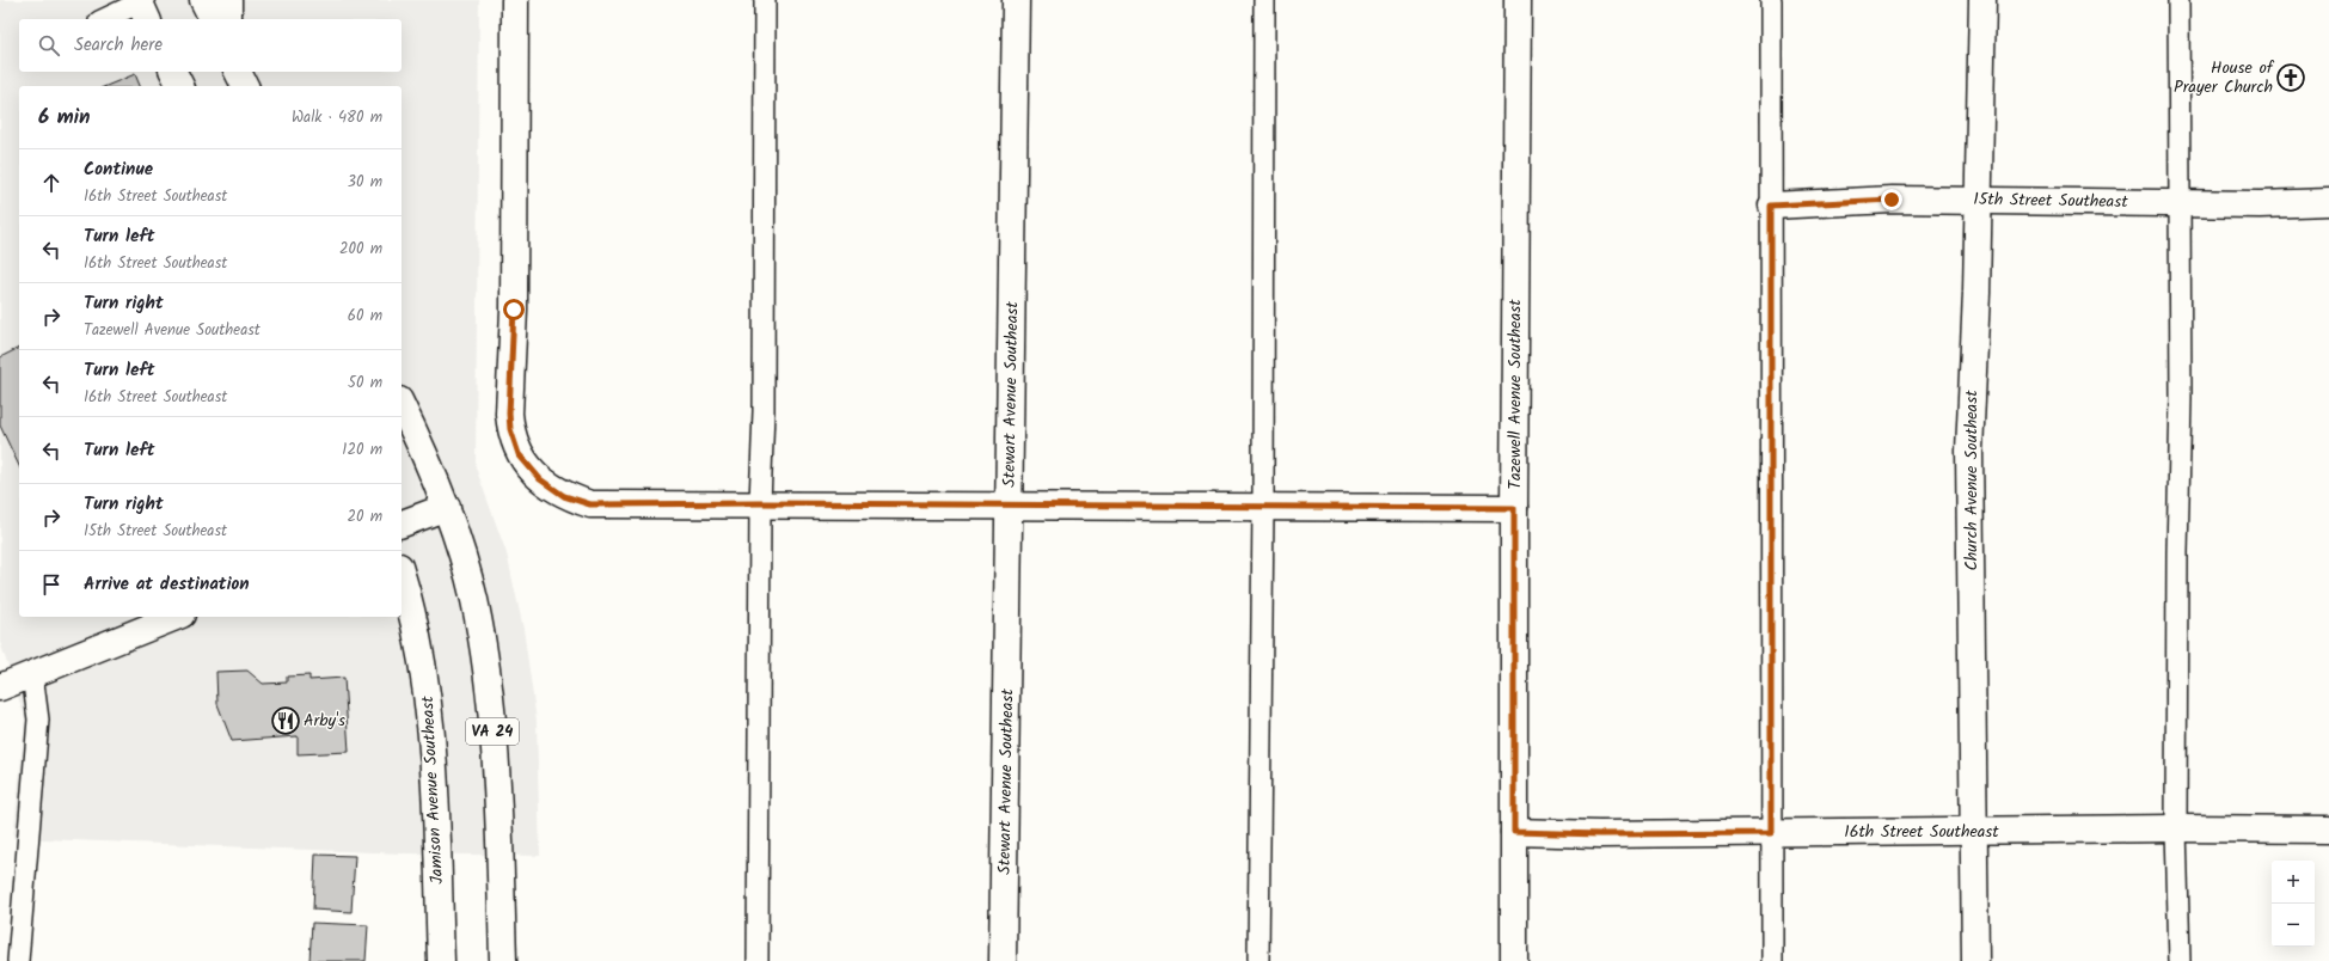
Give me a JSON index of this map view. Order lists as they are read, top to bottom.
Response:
{
  "streets": {
    "street": [
      "15th Street Southeast",
      "Stewart Avenue Southeast",
      "Tazewell Avenue Southeast",
      "Church Avenue Southeast",
      "VA 24",
      "Jamison Avenue Southeast",
      "16th Street Southeast"
    ]
  },
  "crossings": [
    ["15th Street Southeast", "Church Avenue Southeast"],
    ["Tazewell Avenue Southeast", "16th Street Southeast"],
    ["Church Avenue Southeast", "16th Street Southeast"]
  ],
  "places": {
    "church": ["House of Prayer Church"],
    "restaurant": ["Arby's"]
  },
  "page": {
    "search": "Search here",
    "heading": ["6 min", "Walk · 480 m"],
    "list": [
      ["Continue", "16th Street Southeast", "30 m"],
      ["Turn left", "16th Street Southeast", "200 m"],
      ["Turn right", "Tazewell Avenue Southeast", "60 m"],
      ["Turn left", "16th Street Southeast", "50 m"],
      ["Turn left", "120 m"],
      ["Turn right", "15th Street Southeast", "20 m"],
      "Arrive at destination"
    ],
    "map_buttons": ["+", "−"]
  }
}
